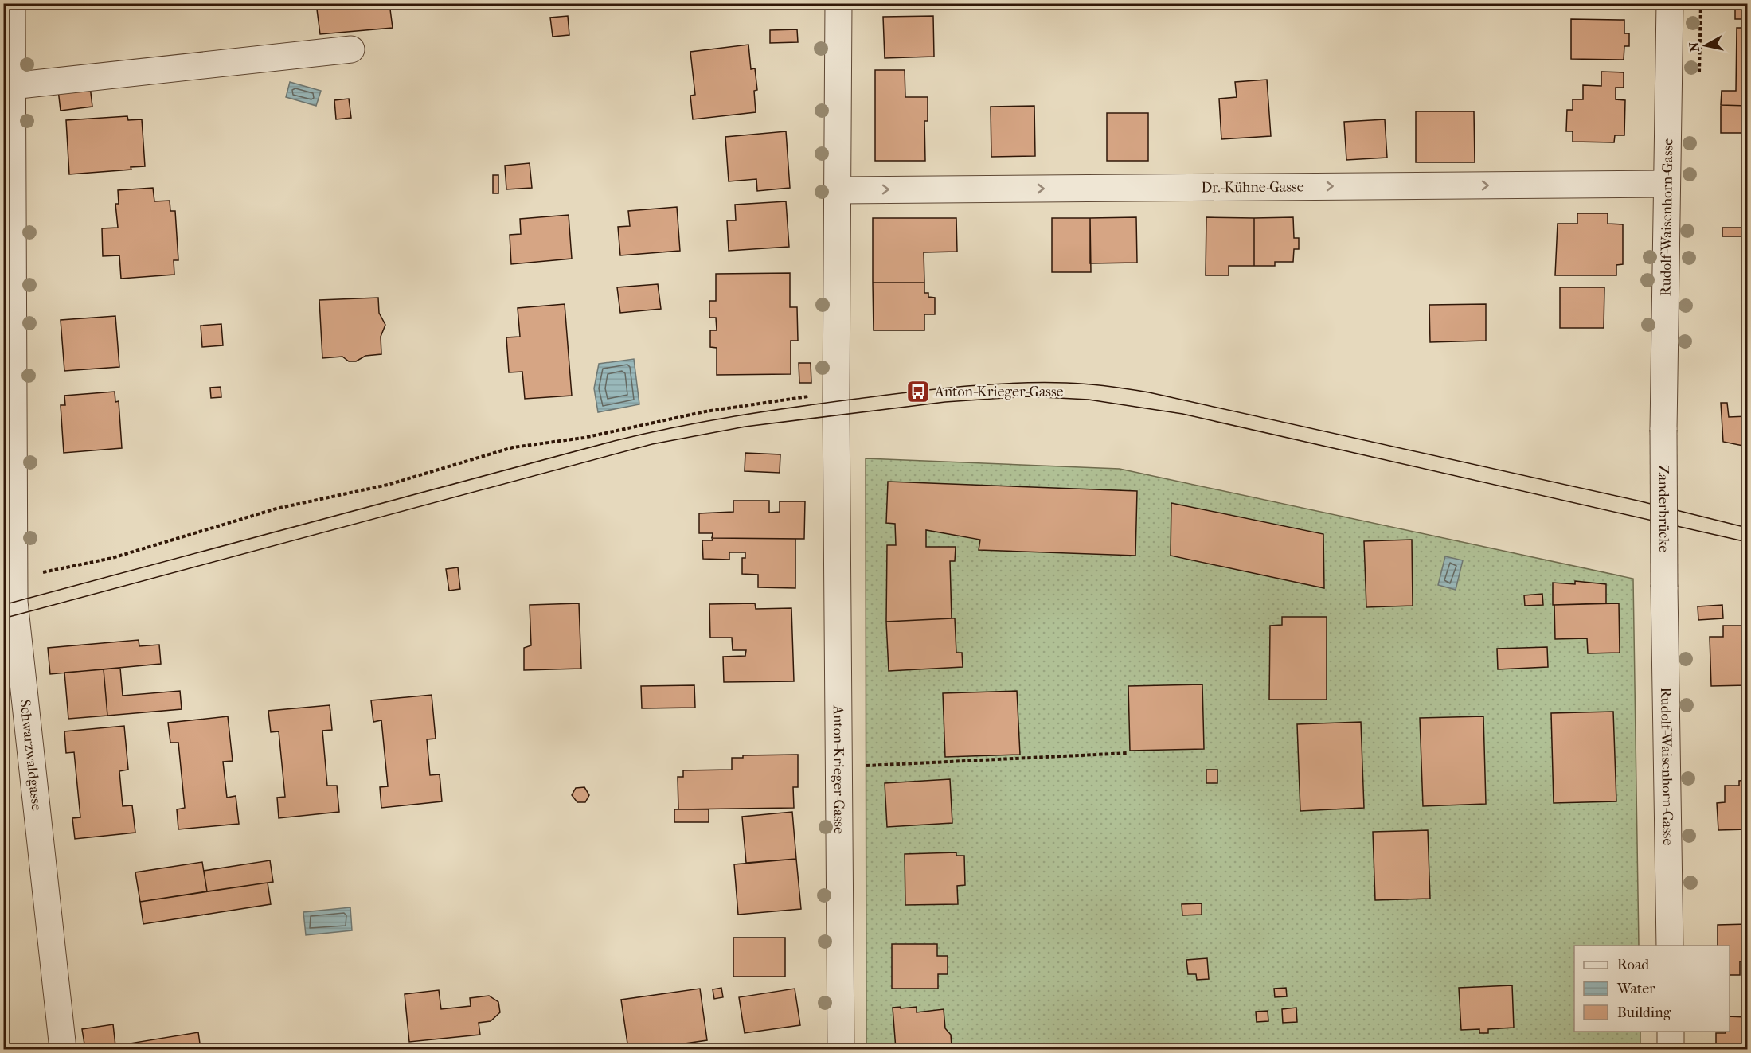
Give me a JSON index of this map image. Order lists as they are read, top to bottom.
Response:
{
  "streets": {
    "street": [
      "Dr.-Kühne-Gasse",
      "Rudolf-Waisenhorn-Gasse",
      "Zanderbrücke",
      "Schwarzwaldgasse",
      "Anton-Krieger-Gasse"
    ]
  },
  "crossings": [
    ["Dr.-Kühne-Gasse", "Rudolf-Waisenhorn-Gasse"],
    ["Dr.-Kühne-Gasse", "Anton-Krieger-Gasse"],
    ["Rudolf-Waisenhorn-Gasse", "Zanderbrücke"]
  ],
  "one_way": ["Dr.-Kühne-Gasse"],
  "places": {
    "bus stop": ["Anton-Krieger-Gasse"]
  },
  "legend": ["Road", "Water", "Building"],
  "north": "left"
}
